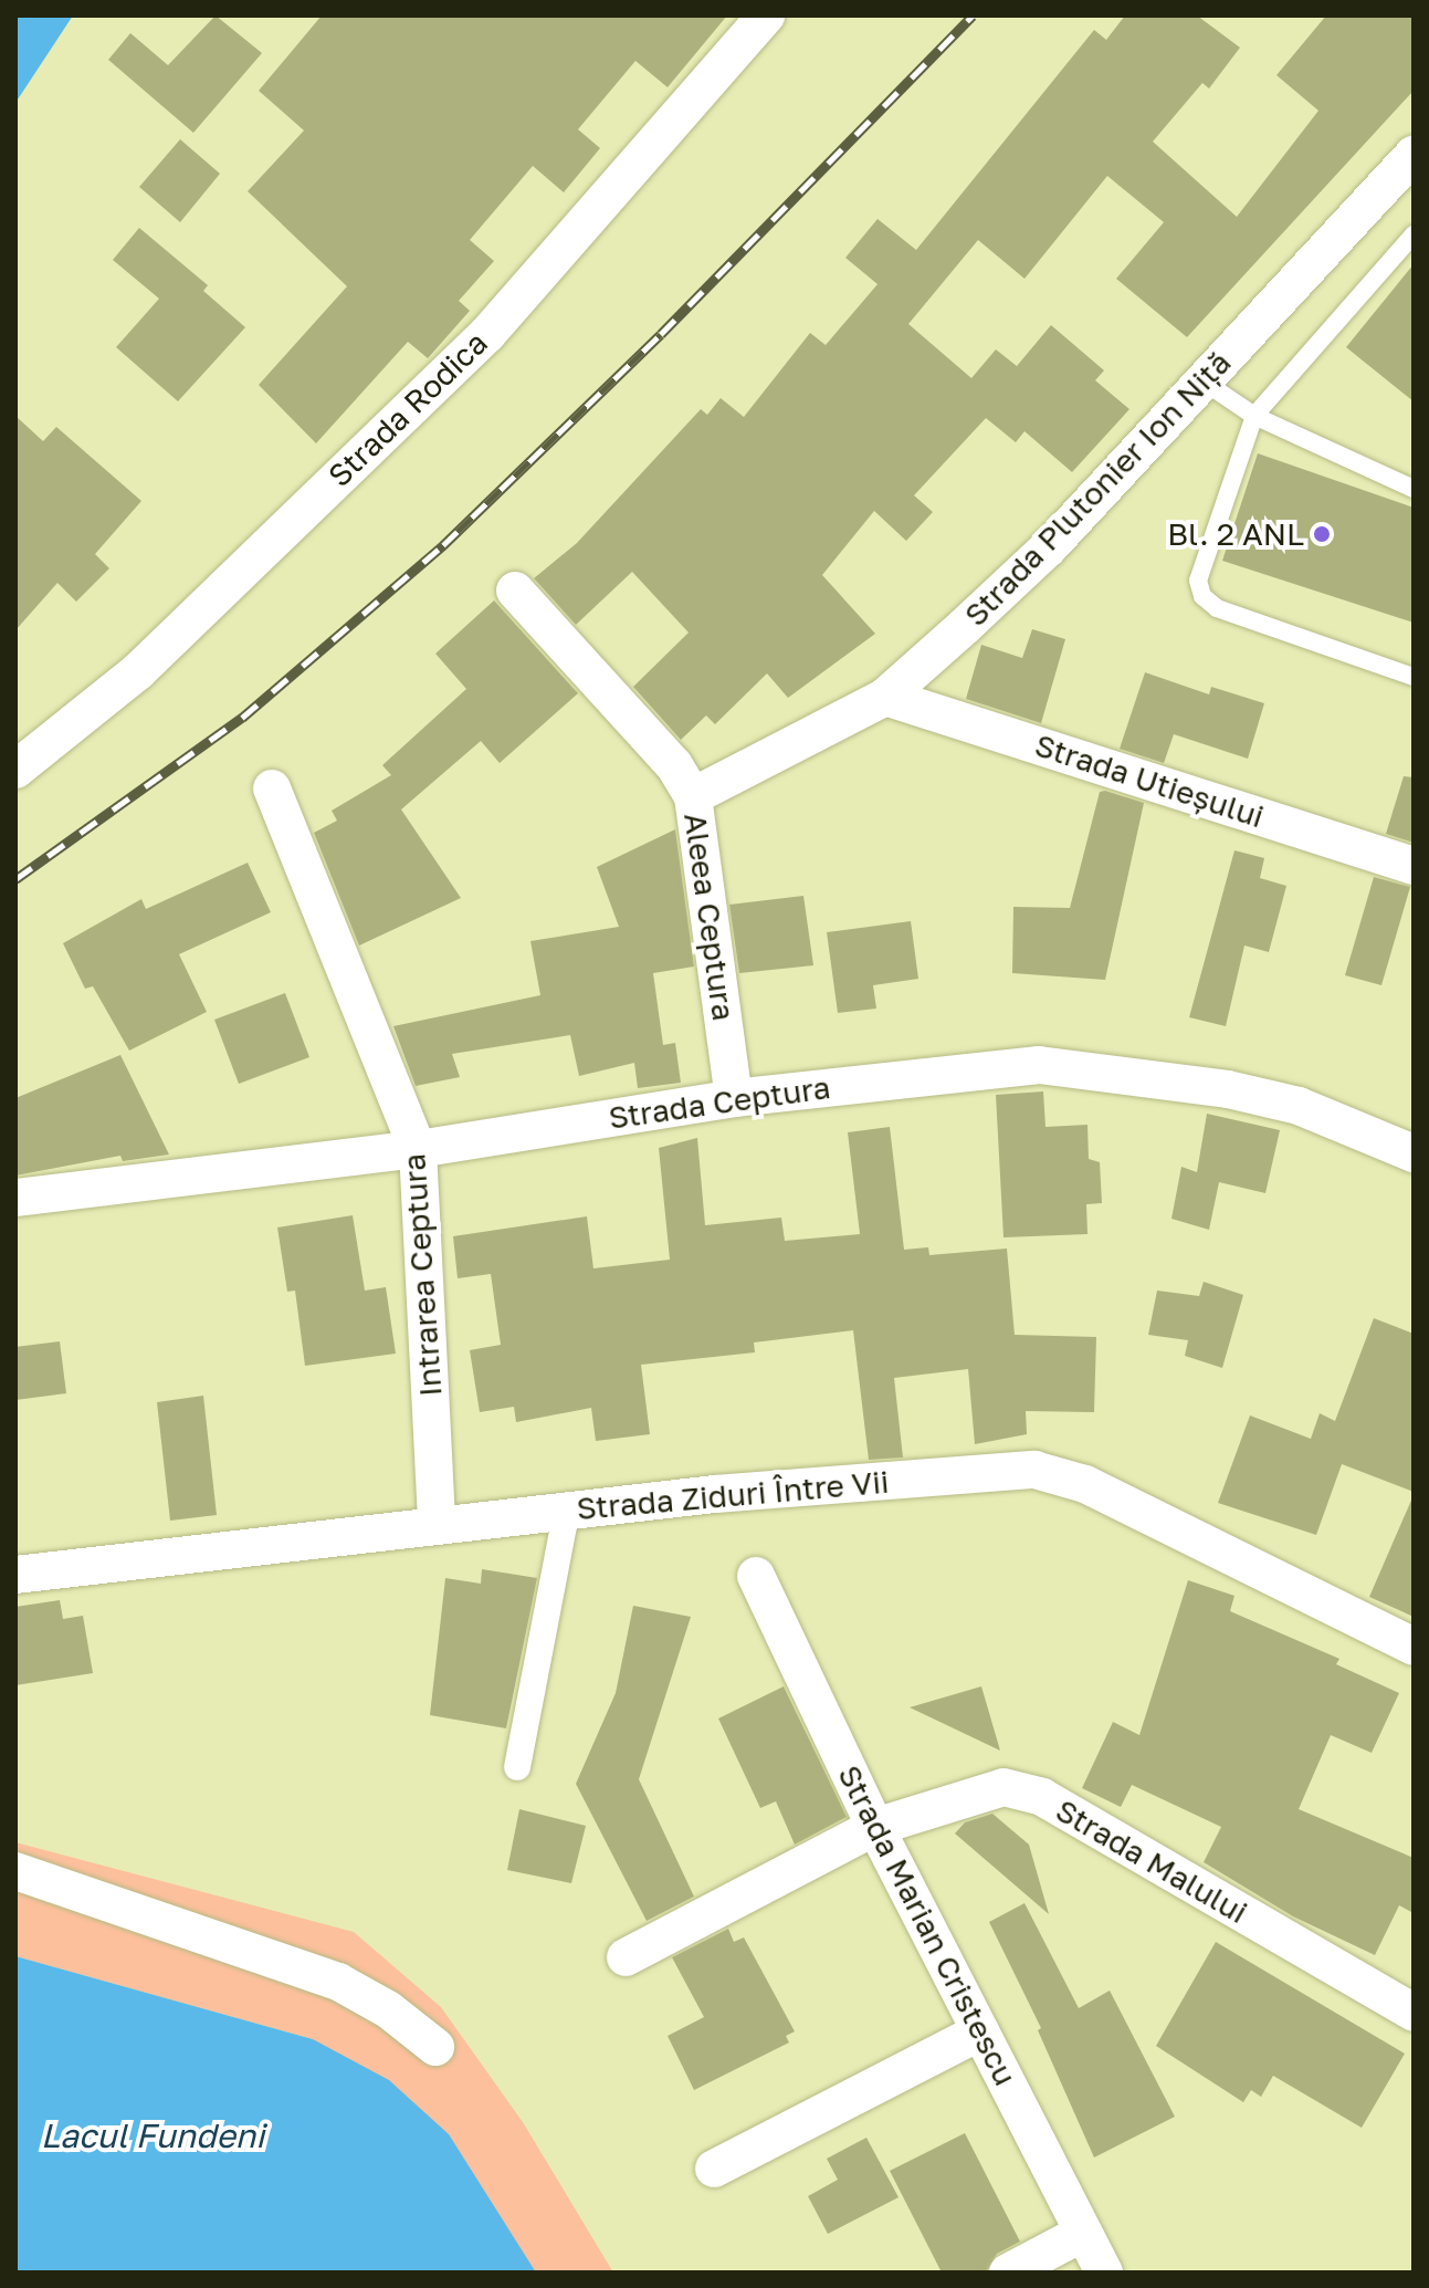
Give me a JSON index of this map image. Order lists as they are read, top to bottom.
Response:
{
  "streets": {
    "street": [
      "Strada Rodica",
      "Strada Plutonier Ion Niță",
      "Strada Utieșului",
      "Aleea Ceptura",
      "Strada Ceptura",
      "Intrarea Ceptura",
      "Strada Ziduri Între Vii",
      "Strada Malului",
      "Strada Marian Cristescu"
    ]
  },
  "crossings": [
    ["Strada Plutonier Ion Niță", "Strada Utieșului"],
    ["Strada Plutonier Ion Niță", "Aleea Ceptura"],
    ["Aleea Ceptura", "Strada Ceptura"],
    ["Strada Ceptura", "Intrarea Ceptura"],
    ["Intrarea Ceptura", "Strada Ziduri Între Vii"],
    ["Strada Malului", "Strada Marian Cristescu"]
  ],
  "water": ["Lacul Fundeni"],
  "places": ["Bl. 2 ANL"]
}
